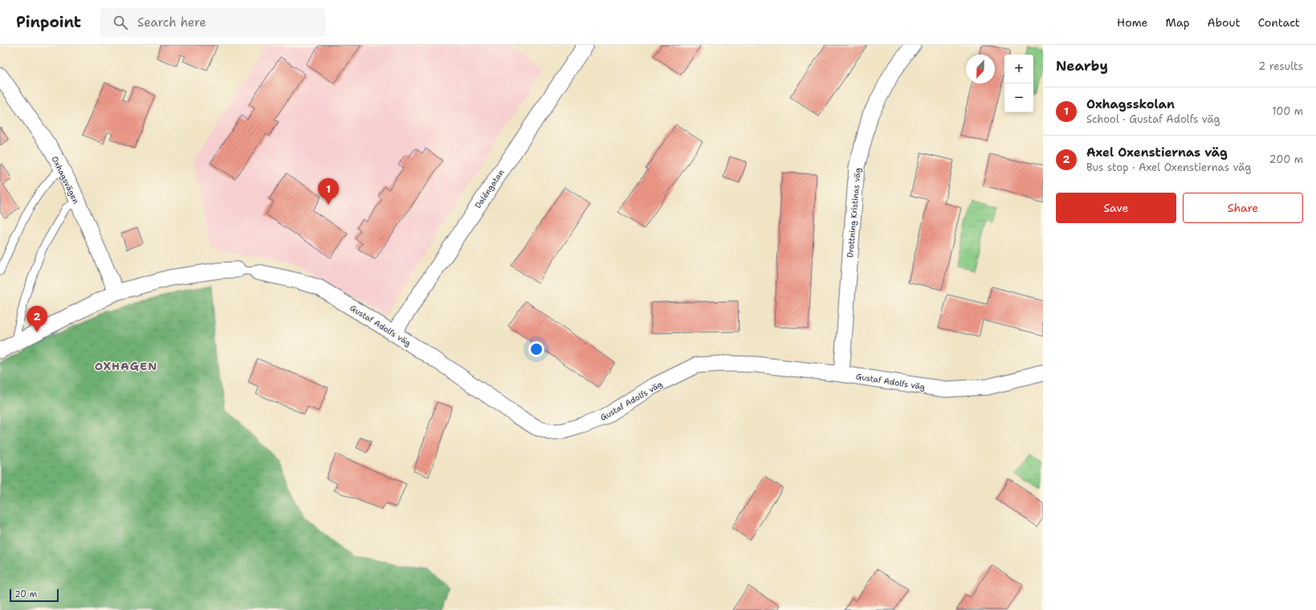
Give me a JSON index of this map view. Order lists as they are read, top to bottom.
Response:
{
  "streets": {
    "street": [
      "Oxhagsvägen",
      "Daléngatan",
      "Drottning Kristinas väg",
      "Gustaf Adolfs väg"
    ]
  },
  "crossings": [
    ["Daléngatan", "Gustaf Adolfs väg"],
    ["Drottning Kristinas väg", "Gustaf Adolfs väg"]
  ],
  "districts": ["OXHAGEN"],
  "scale_bar": "20 m",
  "north": "bottom",
  "page": {
    "header": "Pinpoint",
    "search": "Search here",
    "nav": [
      "Home",
      "Map",
      "About",
      "Contact"
    ],
    "heading": ["Nearby", "2 results"],
    "map_buttons": ["+", "−"],
    "list": [
      {
        "mark": "1",
        "name": "Oxhagsskolan",
        "note": "School · Gustaf Adolfs väg",
        "value": "100 m"
      },
      {
        "mark": "2",
        "name": "Axel Oxenstiernas väg",
        "note": "Bus stop · Axel Oxenstiernas väg",
        "value": "200 m"
      }
    ],
    "pins": ["1", "2"],
    "buttons": ["Save", "Share"],
    "scale": "20 m"
  }
}
